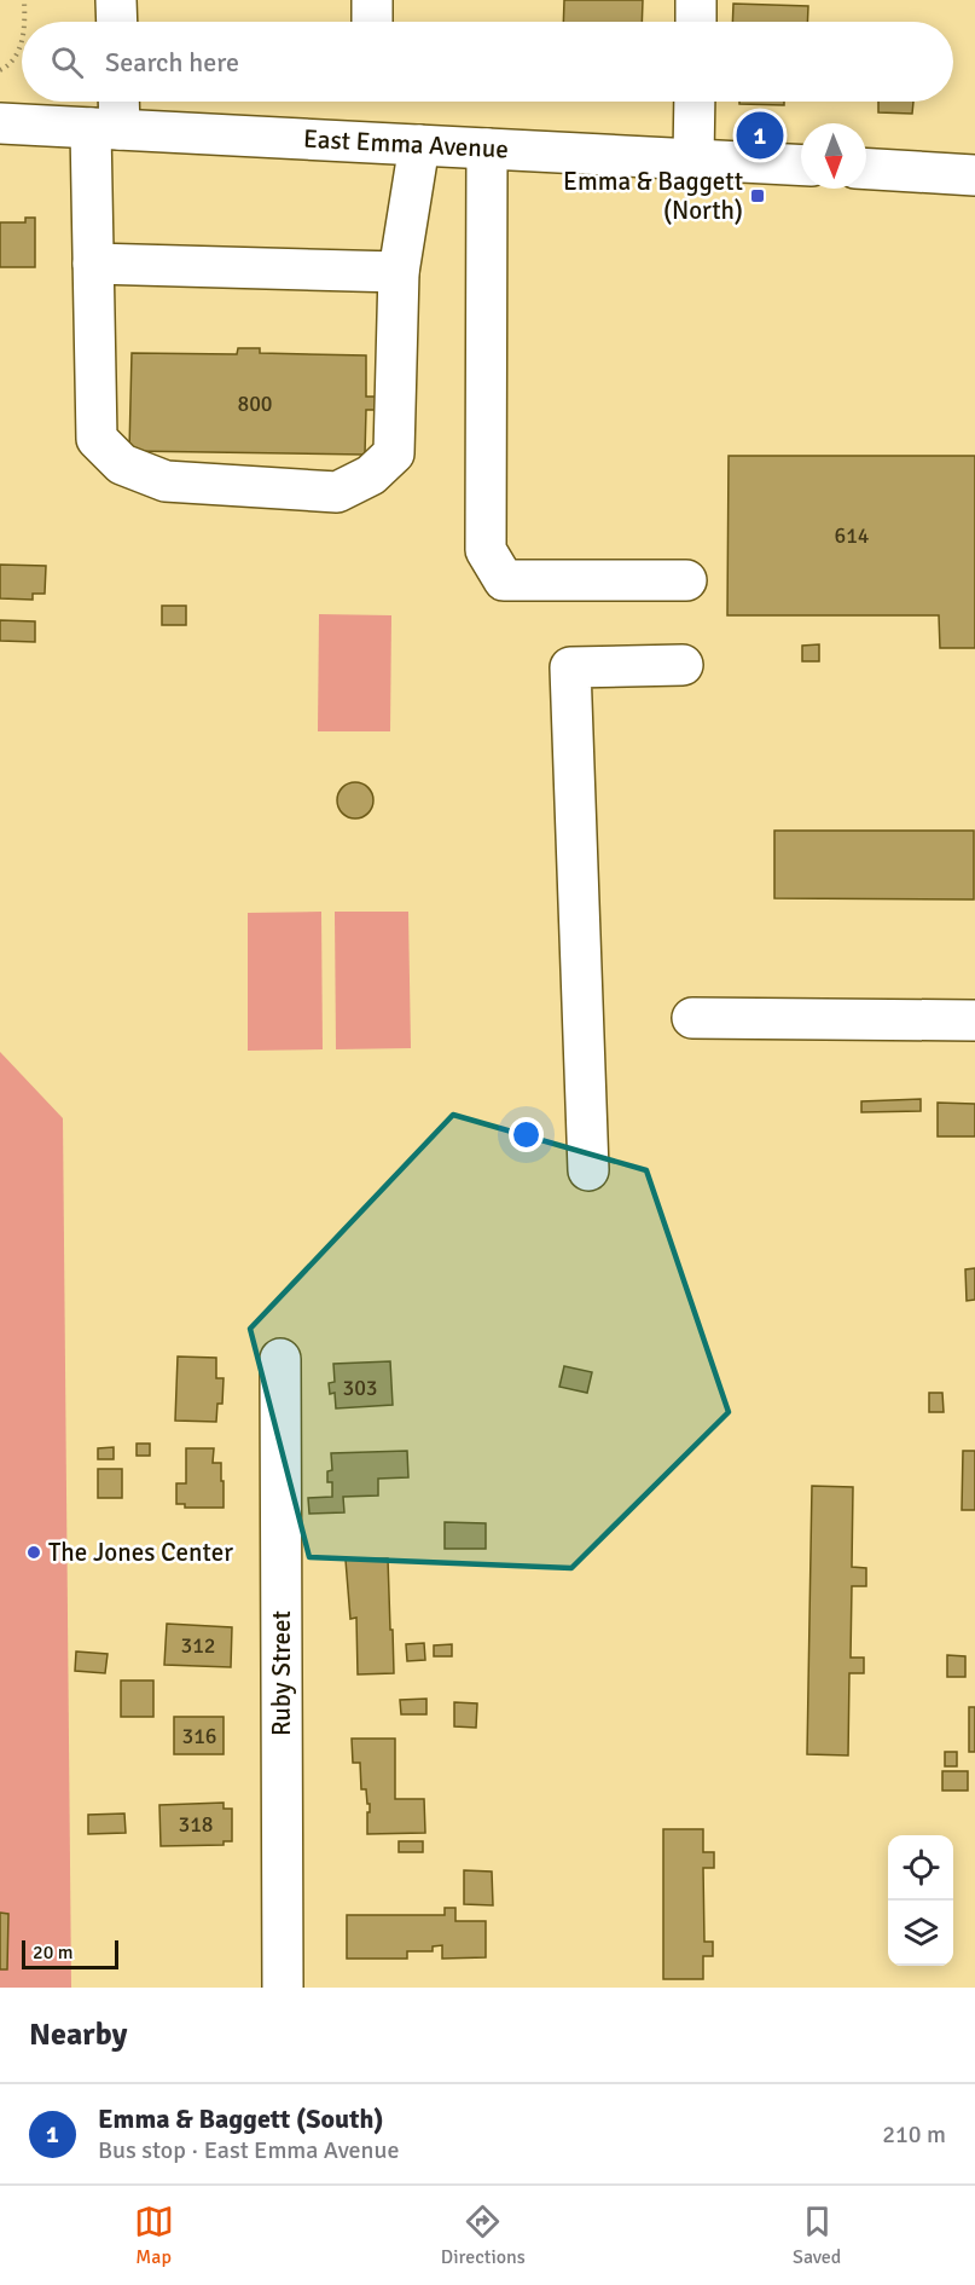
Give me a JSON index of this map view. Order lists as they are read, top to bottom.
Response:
{
  "streets": {
    "street": ["East Emma Avenue", "Ruby Street"]
  },
  "places": {
    "transit": ["Emma & Baggett (North)"],
    "other": ["The Jones Center"]
  },
  "house_numbers": [
    "800",
    "614",
    "303",
    "312",
    "316",
    "318"
  ],
  "scale_bar": "20 m",
  "north": "bottom",
  "page": {
    "search": "Search here",
    "pins": "1",
    "scale": "20 m",
    "heading": "Nearby",
    "list": [
      {
        "mark": "1",
        "name": "Emma & Baggett (South)",
        "note": "Bus stop · East Emma Avenue",
        "value": "210 m"
      }
    ],
    "nav": ["Map", "Directions", "Saved"]
  }
}
